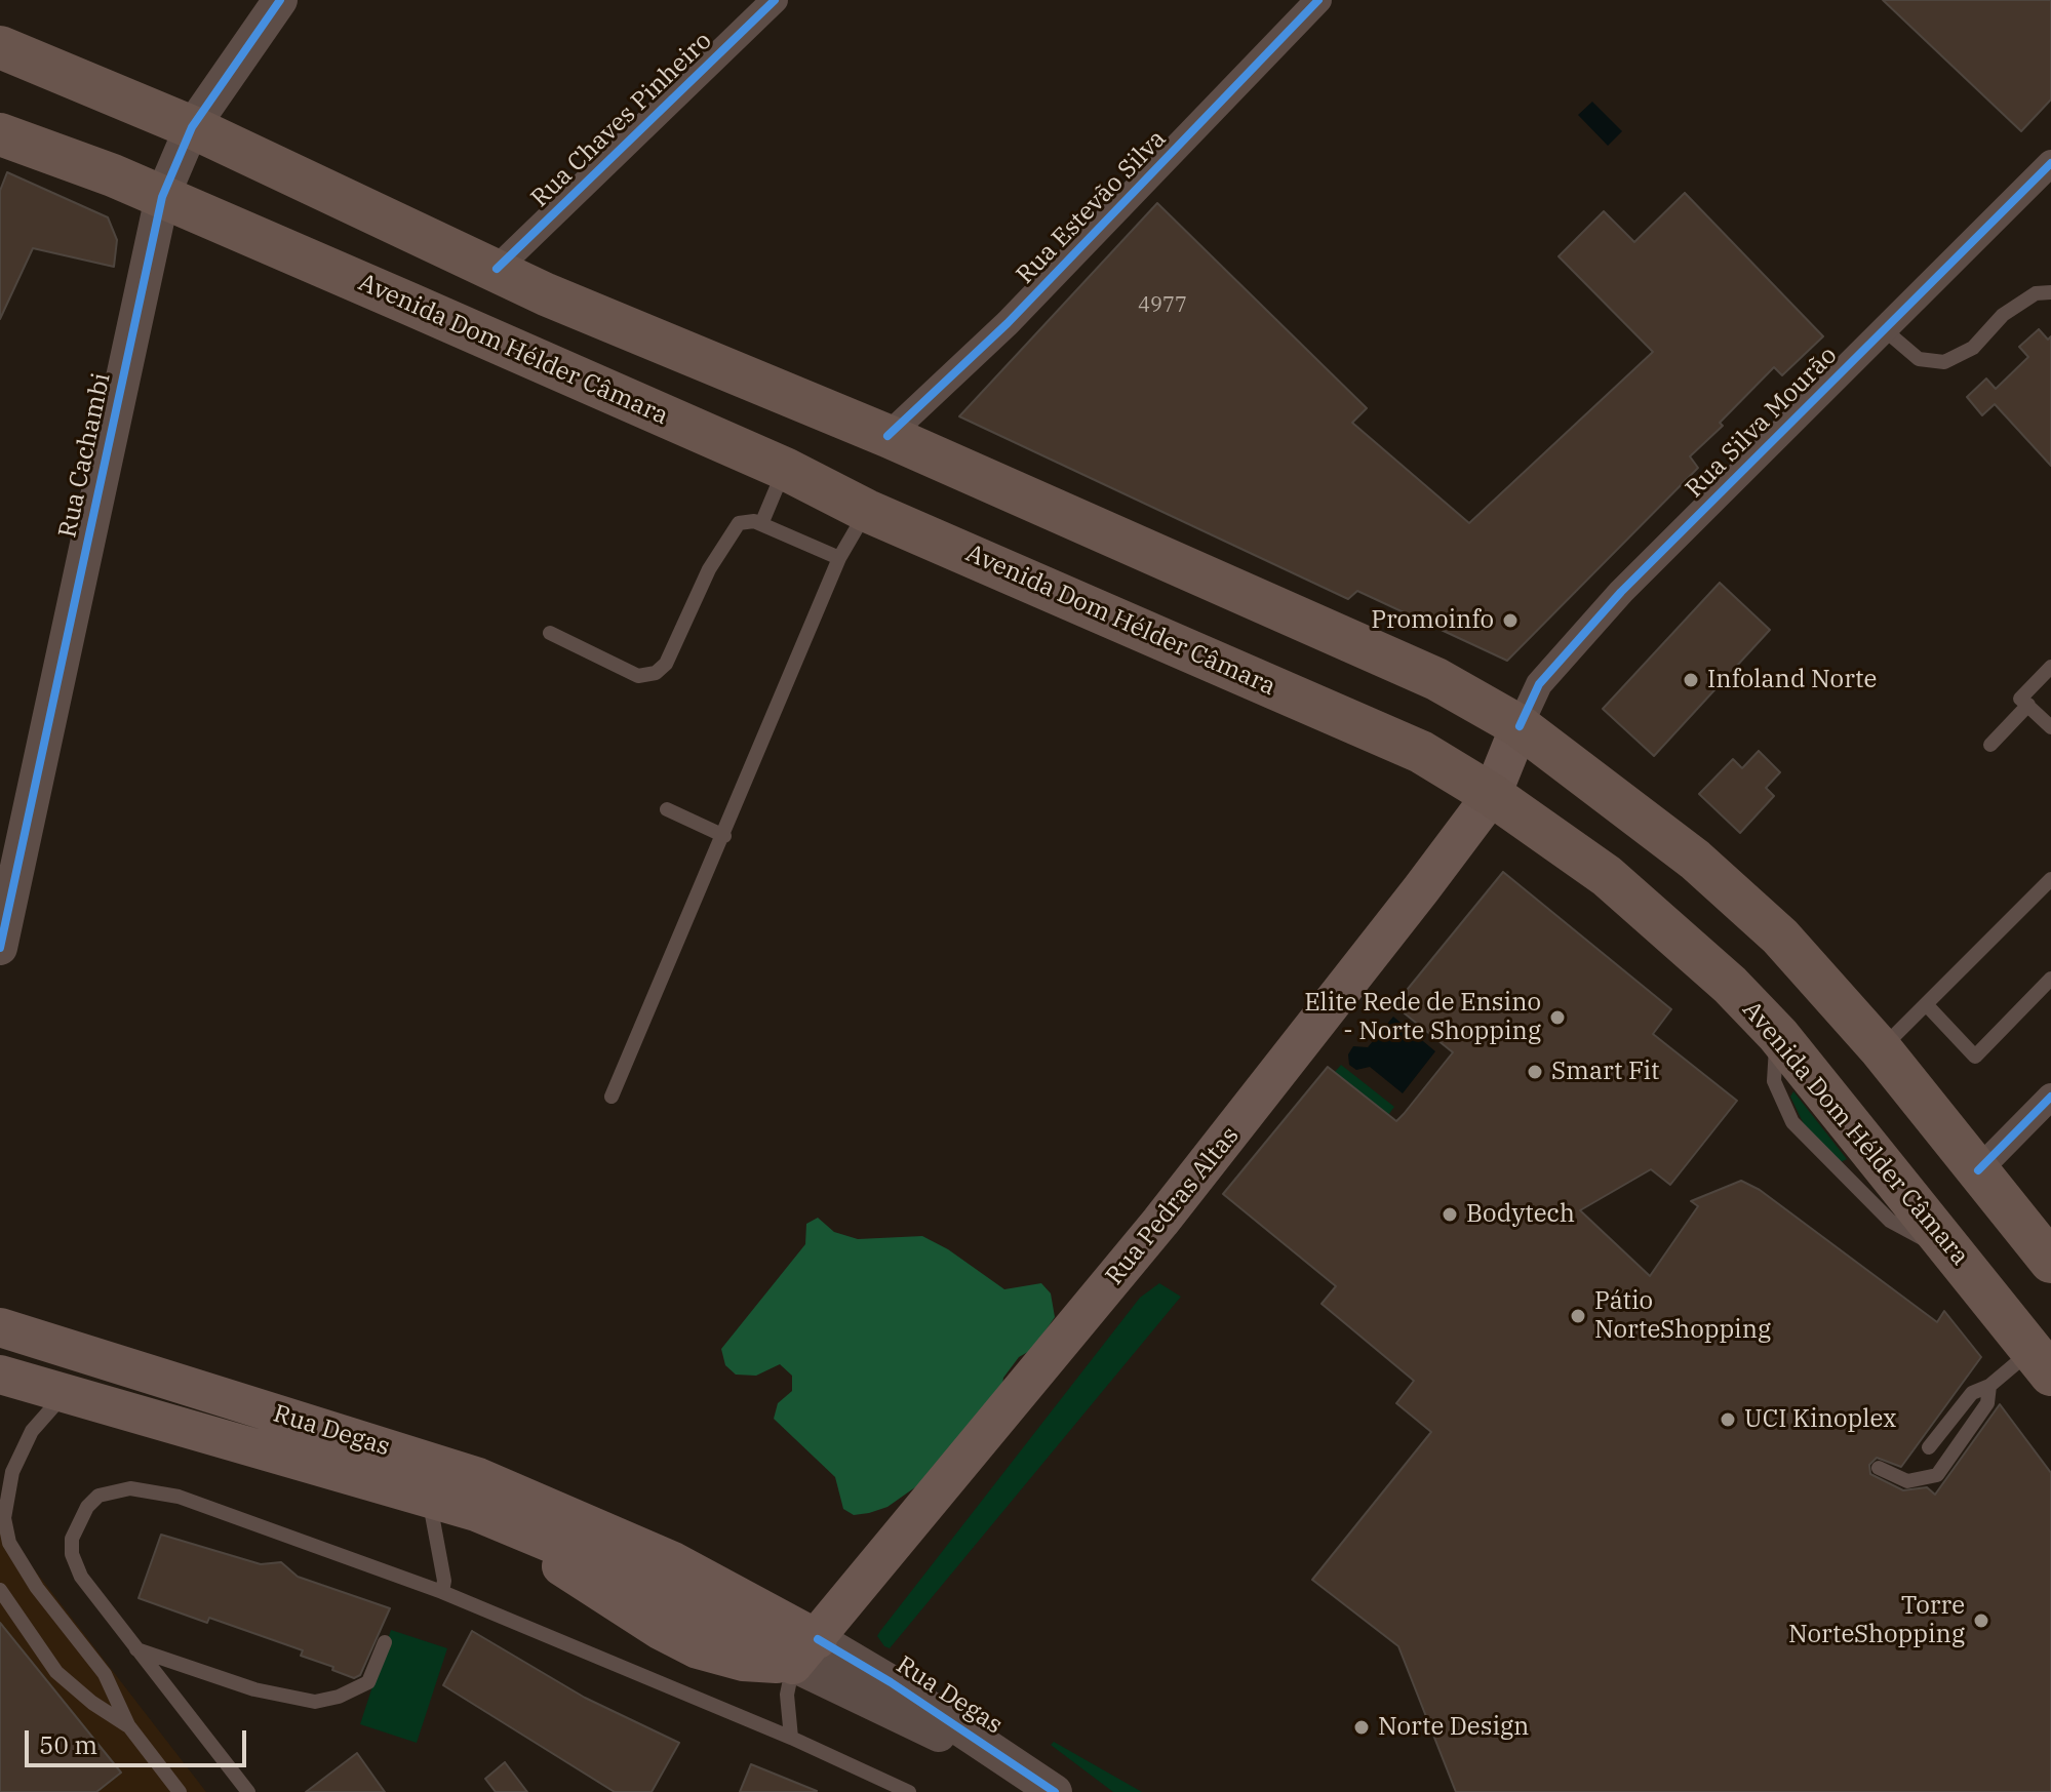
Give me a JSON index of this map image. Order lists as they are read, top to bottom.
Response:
{
  "streets": {
    "main road": ["Avenida Dom Hélder Câmara", "Rua Pedras Altas", "Rua Degas"],
    "street": [
      "Rua Chaves Pinheiro",
      "Rua Estevão Silva",
      "Rua Silva Mourão",
      "Rua Cachambi"
    ]
  },
  "crossings": [
    ["Avenida Dom Hélder Câmara", "Rua Cachambi"],
    ["Avenida Dom Hélder Câmara", "Rua Pedras Altas"],
    ["Rua Silva Mourão", "Rua Pedras Altas"],
    ["Rua Pedras Altas", "Rua Degas"]
  ],
  "places": [
    "Promoinfo",
    "Infoland Norte",
    "Elite Rede de Ensino - Norte Shopping",
    "Smart Fit",
    "Bodytech",
    "Pátio NorteShopping",
    "UCI Kinoplex",
    "Torre NorteShopping",
    "Norte Design"
  ],
  "house_numbers": ["4977"],
  "scale_bar": "50 m"
}
